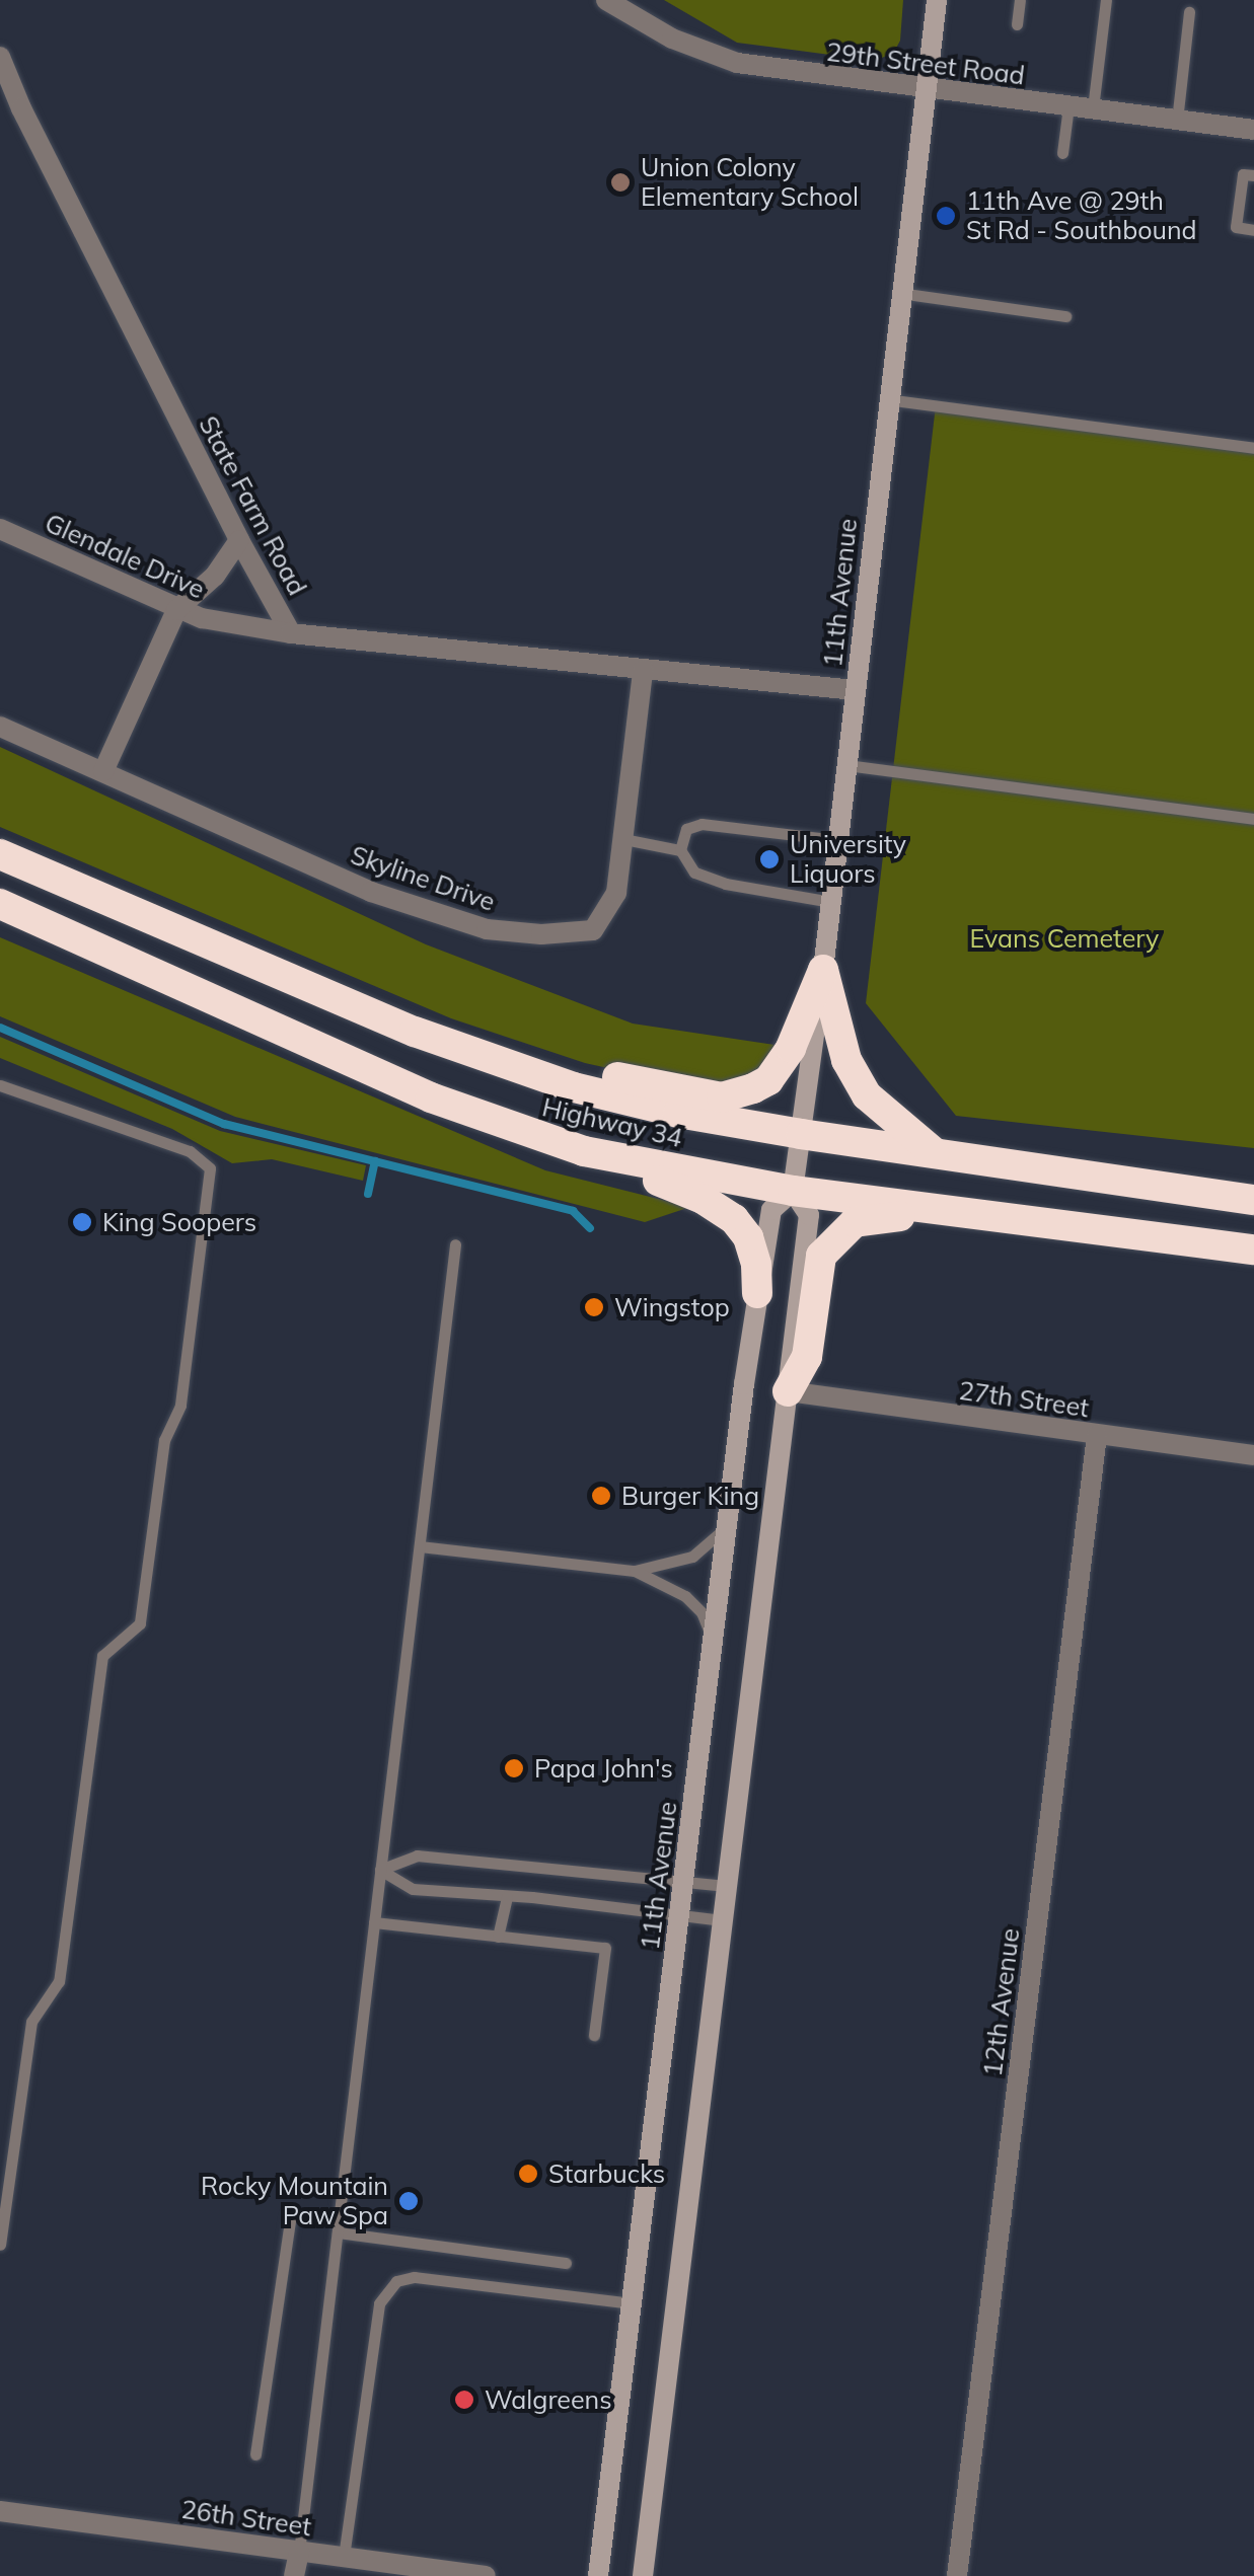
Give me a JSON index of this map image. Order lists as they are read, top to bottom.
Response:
{
  "streets": {
    "highway": ["Highway 34"],
    "main road": ["11th Avenue"],
    "street": [
      "29th Street Road",
      "State Farm Road",
      "Glendale Drive",
      "Skyline Drive",
      "27th Street",
      "12th Avenue",
      "26th Street"
    ]
  },
  "crossings": [
    ["29th Street Road", "11th Avenue"],
    ["State Farm Road", "Glendale Drive"],
    ["State Farm Road", "11th Avenue"],
    ["State Farm Road", "Skyline Drive"],
    ["11th Avenue", "Highway 34"],
    ["11th Avenue", "27th Street"],
    ["27th Street", "12th Avenue"]
  ],
  "parks": ["Evans Cemetery"],
  "places": [
    "Union Colony Elementary School",
    "11th Ave @ 29th St Rd - Southbound",
    "University Liquors",
    "King Soopers",
    "Wingstop",
    "Burger King",
    "Papa John's",
    "Starbucks",
    "Rocky Mountain Paw Spa",
    "Walgreens"
  ]
}
